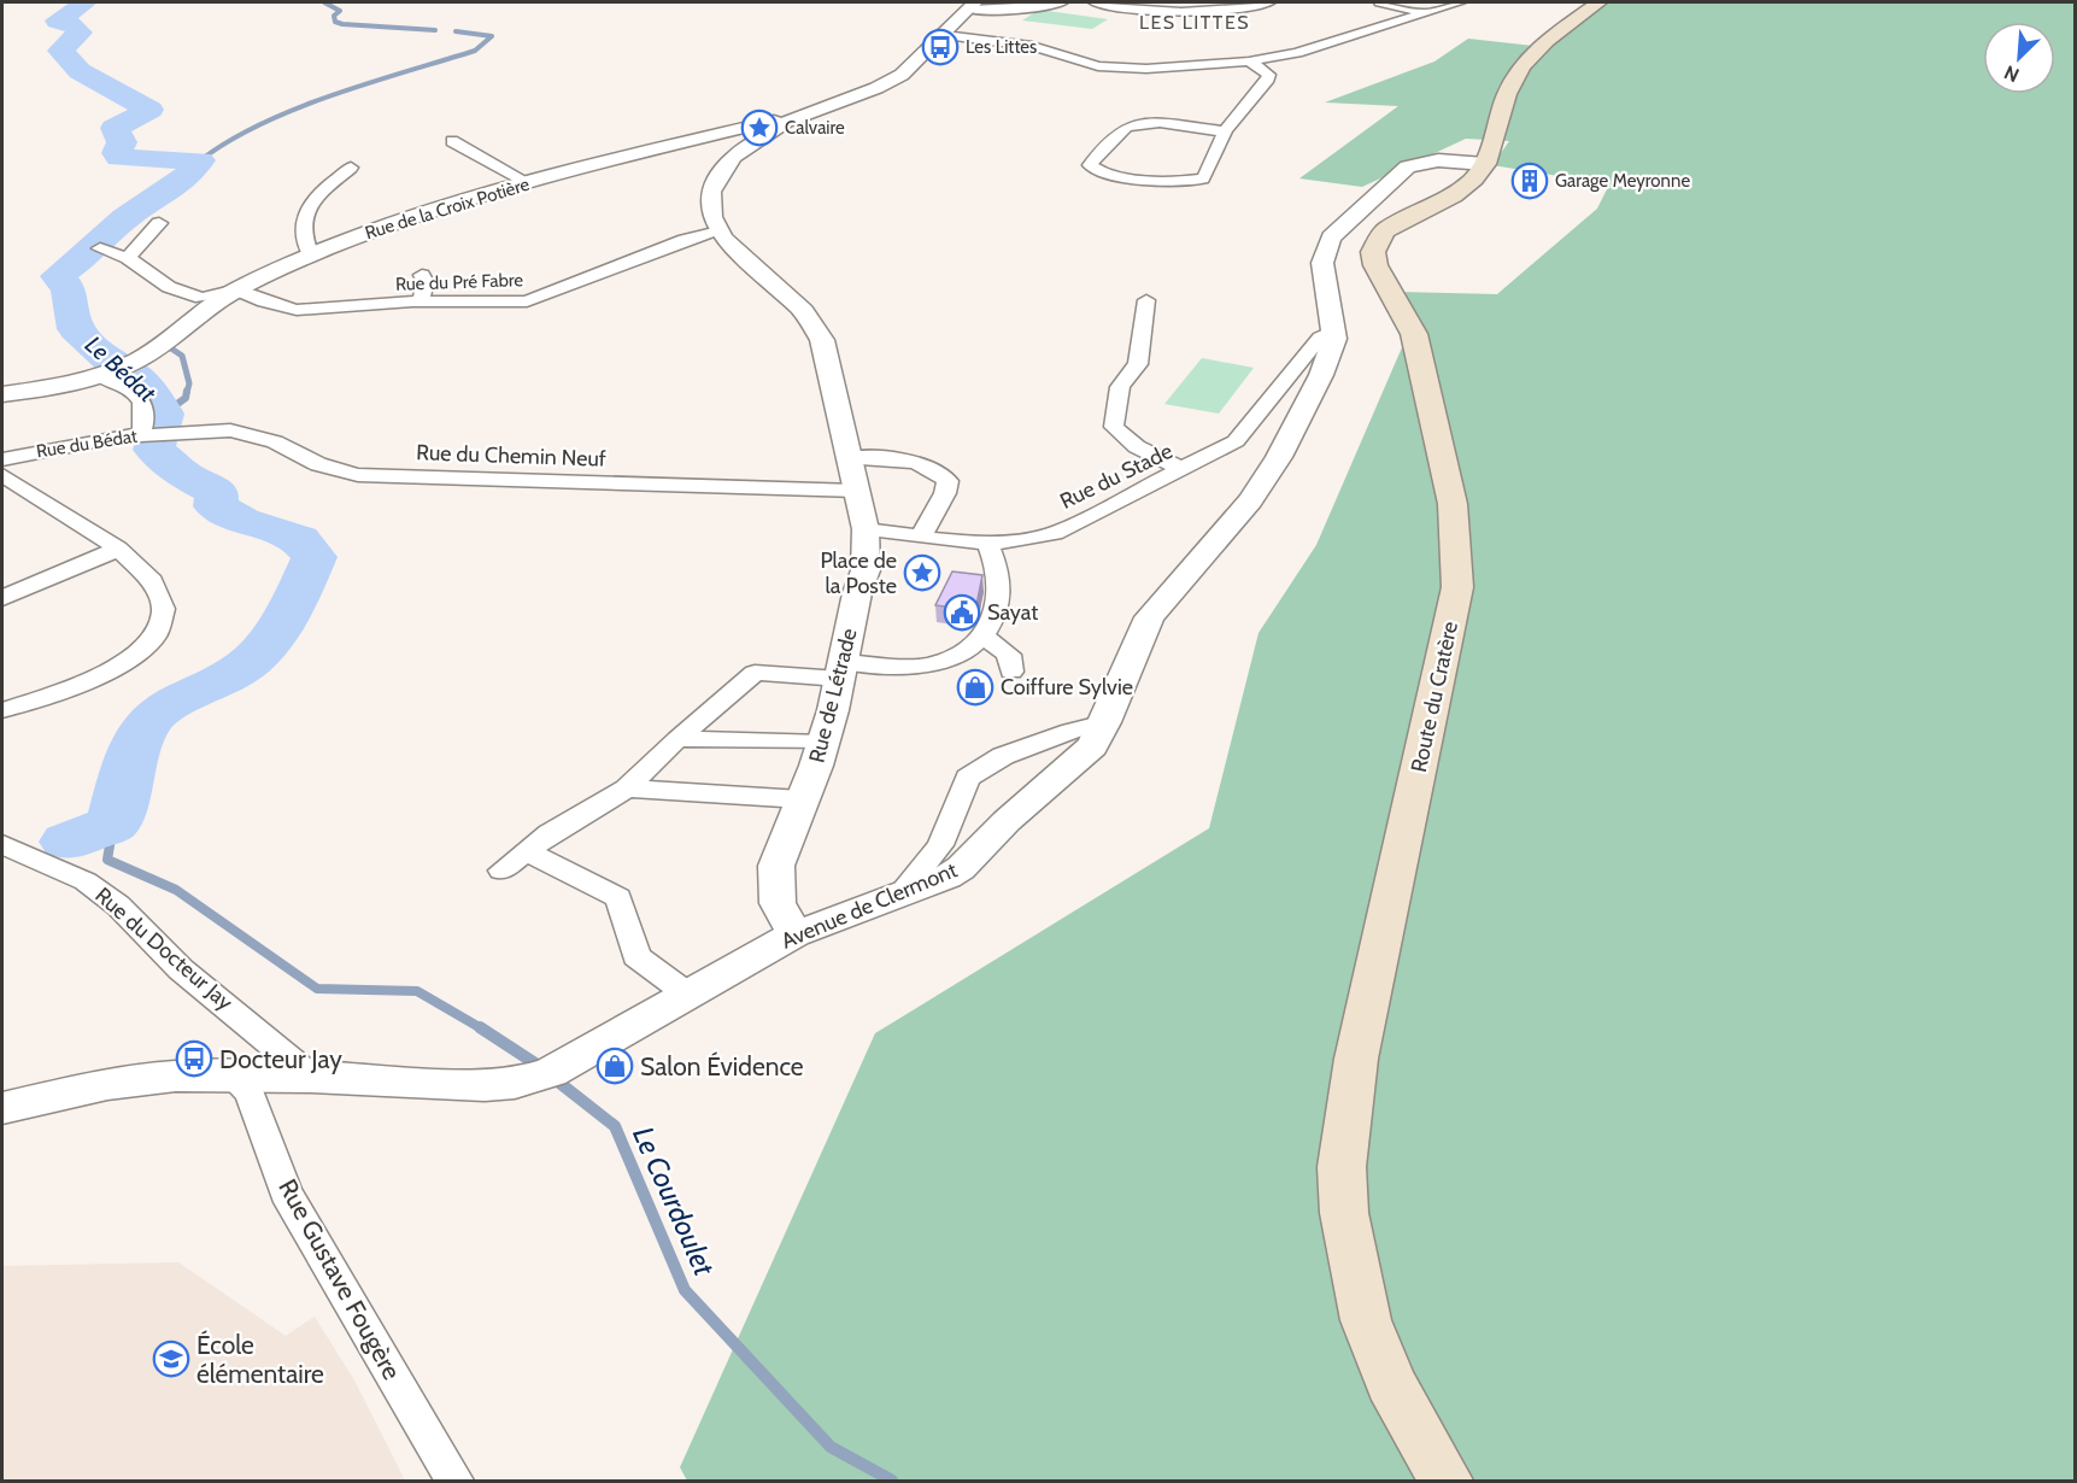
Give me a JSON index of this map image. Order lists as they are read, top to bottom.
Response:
{
  "streets": {
    "main road": ["Route du Cratère"],
    "street": [
      "Rue de la Croix Potière",
      "Rue du Pré Fabre",
      "Rue du Bédat",
      "Rue du Chemin Neuf",
      "Rue du Stade",
      "Rue de Létrade",
      "Avenue de Clermont",
      "Rue du Docteur Jay",
      "Rue Gustave Fougère"
    ]
  },
  "crossings": [
    ["Rue de la Croix Potière", "Rue du Pré Fabre"],
    ["Rue du Pré Fabre", "Rue de Létrade"],
    ["Rue du Bédat", "Rue du Chemin Neuf"],
    ["Rue du Chemin Neuf", "Rue de Létrade"],
    ["Rue du Stade", "Rue de Létrade"],
    ["Rue du Stade", "Avenue de Clermont"],
    ["Rue de Létrade", "Avenue de Clermont"],
    ["Route du Cratère", "Avenue de Clermont"],
    ["Avenue de Clermont", "Rue du Docteur Jay"],
    ["Avenue de Clermont", "Rue Gustave Fougère"]
  ],
  "districts": ["LES LITTES"],
  "water": ["Le Bédat", "Le Courdoulet"],
  "places": {
    "bus stop": ["Les Littes", "Docteur Jay"],
    "place": ["Calvaire", "Place de la Poste"],
    "building": ["Garage Meyronne"],
    "public building": ["Sayat"],
    "shop": ["Coiffure Sylvie", "Salon Évidence"],
    "school or university": ["École élémentaire"]
  },
  "north": "bottom left"
}
